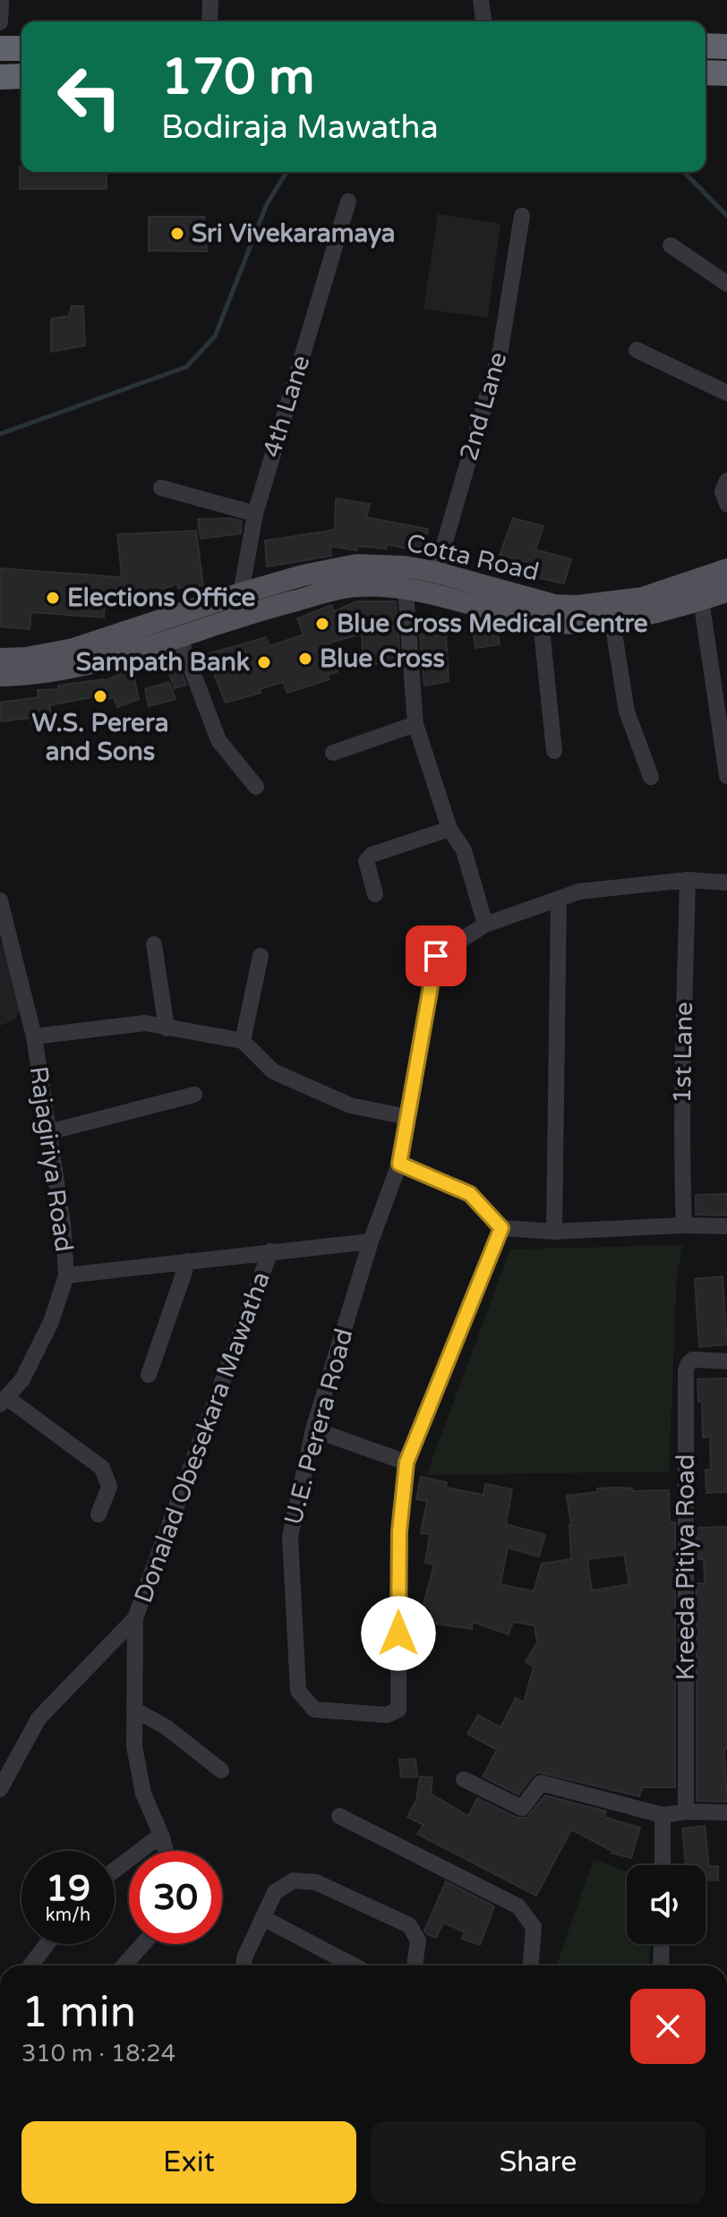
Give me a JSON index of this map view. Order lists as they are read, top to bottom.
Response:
{
  "streets": {
    "main road": ["Cotta Road"],
    "street": [
      "4th Lane",
      "2nd Lane",
      "1st Lane",
      "Rajagiriya Road",
      "U.E. Perera Road",
      "Donalad Obesekara Mawatha",
      "Kreeda Pitiya Road"
    ]
  },
  "crossings": [
    ["4th Lane", "Cotta Road"],
    ["2nd Lane", "Cotta Road"],
    ["1st Lane", "U.E. Perera Road"],
    ["Rajagiriya Road", "Donalad Obesekara Mawatha"],
    ["U.E. Perera Road", "Donalad Obesekara Mawatha"]
  ],
  "places": [
    "Sri Vivekaramaya",
    "Elections Office",
    "Blue Cross Medical Centre",
    "Blue Cross",
    "Sampath Bank",
    "W.S. Perera and Sons"
  ],
  "page": {
    "turn": ["170 m", "Bodiraja Mawatha"],
    "speed": "19 km/h",
    "limit": "30",
    "heading": ["1 min", "310 m · 18:24"],
    "buttons": ["Exit", "Share"]
  }
}
